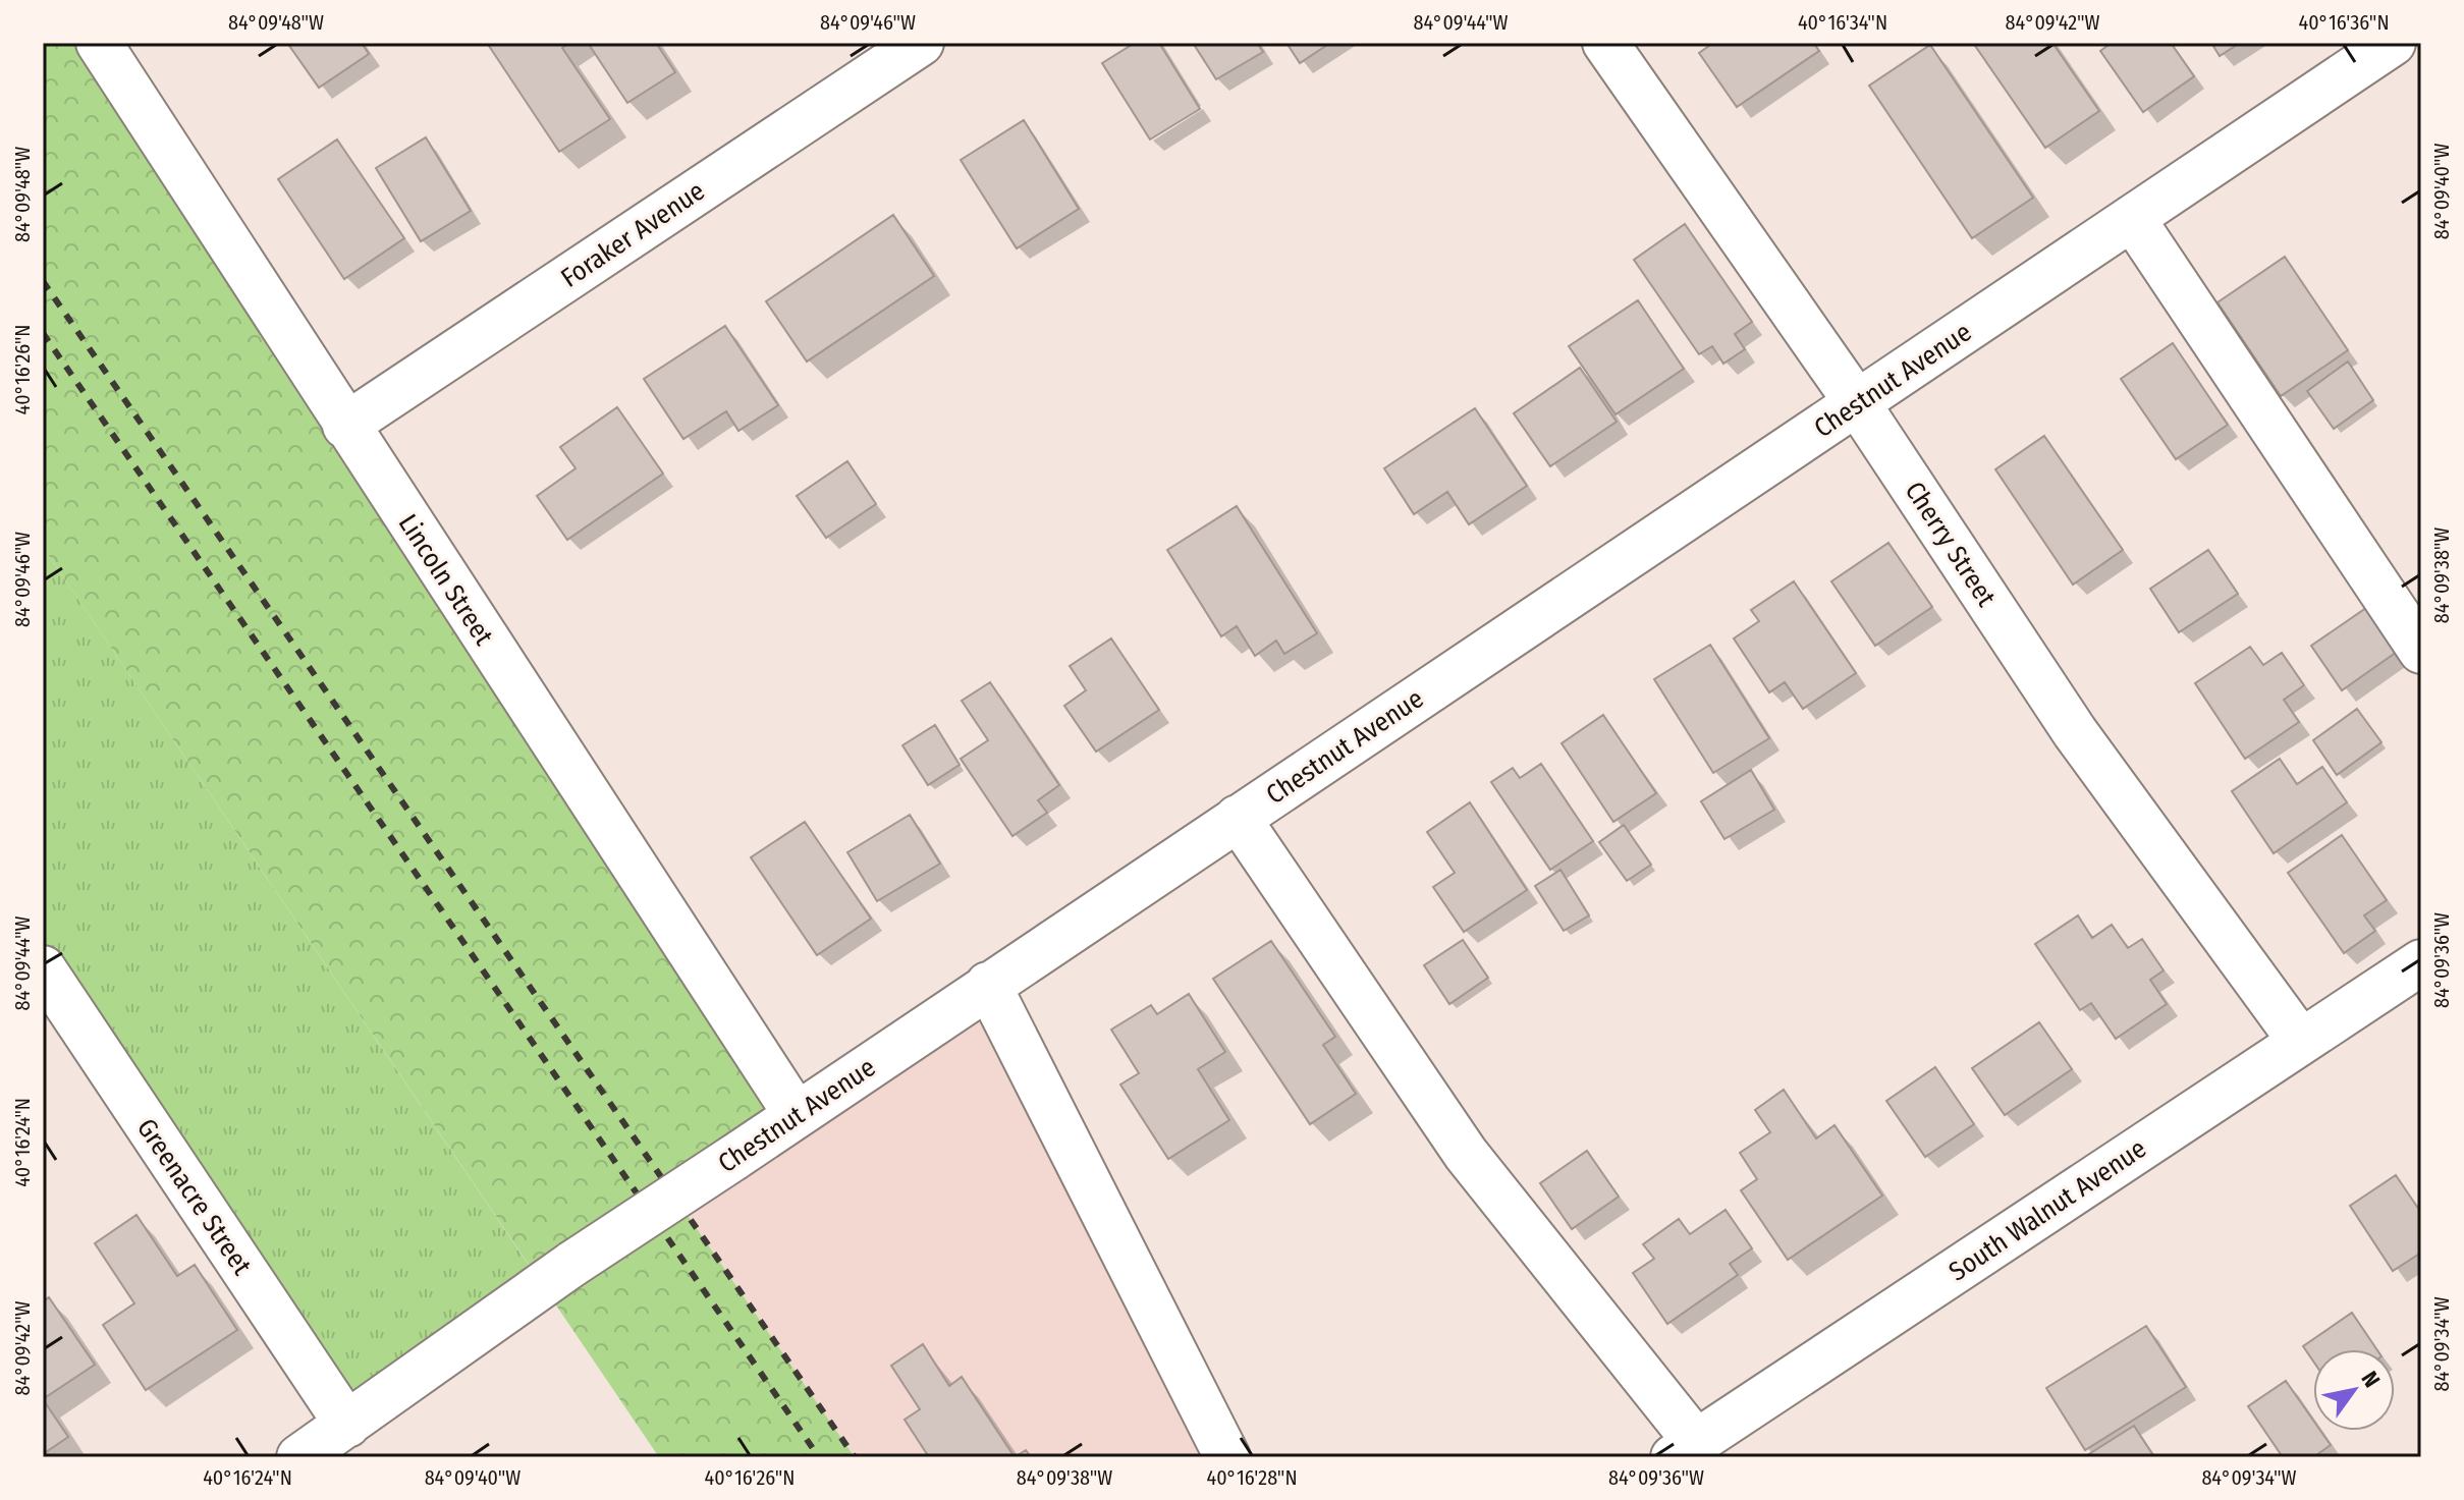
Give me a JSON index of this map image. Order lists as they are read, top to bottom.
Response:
{
  "streets": {
    "street": [
      "Foraker Avenue",
      "Chestnut Avenue",
      "Cherry Street",
      "Lincoln Street",
      "Greenacre Street",
      "South Walnut Avenue"
    ]
  },
  "crossings": [
    ["Foraker Avenue", "Lincoln Street"],
    ["Chestnut Avenue", "Cherry Street"],
    ["Chestnut Avenue", "Lincoln Street"],
    ["Chestnut Avenue", "Greenacre Street"],
    ["Cherry Street", "South Walnut Avenue"]
  ],
  "north": "top right",
  "coordinates": [
    "84°09'48\"W",
    "84°09'46\"W",
    "84°09'44\"W",
    "40°16'34\"N",
    "84°09'42\"W",
    "40°16'36\"N",
    "84°09'40\"W",
    "40°16'26\"N",
    "84°09'38\"W",
    "84°09'36\"W",
    "40°16'24\"N",
    "84°09'34\"W",
    "40°16'28\"N"
  ]
}
